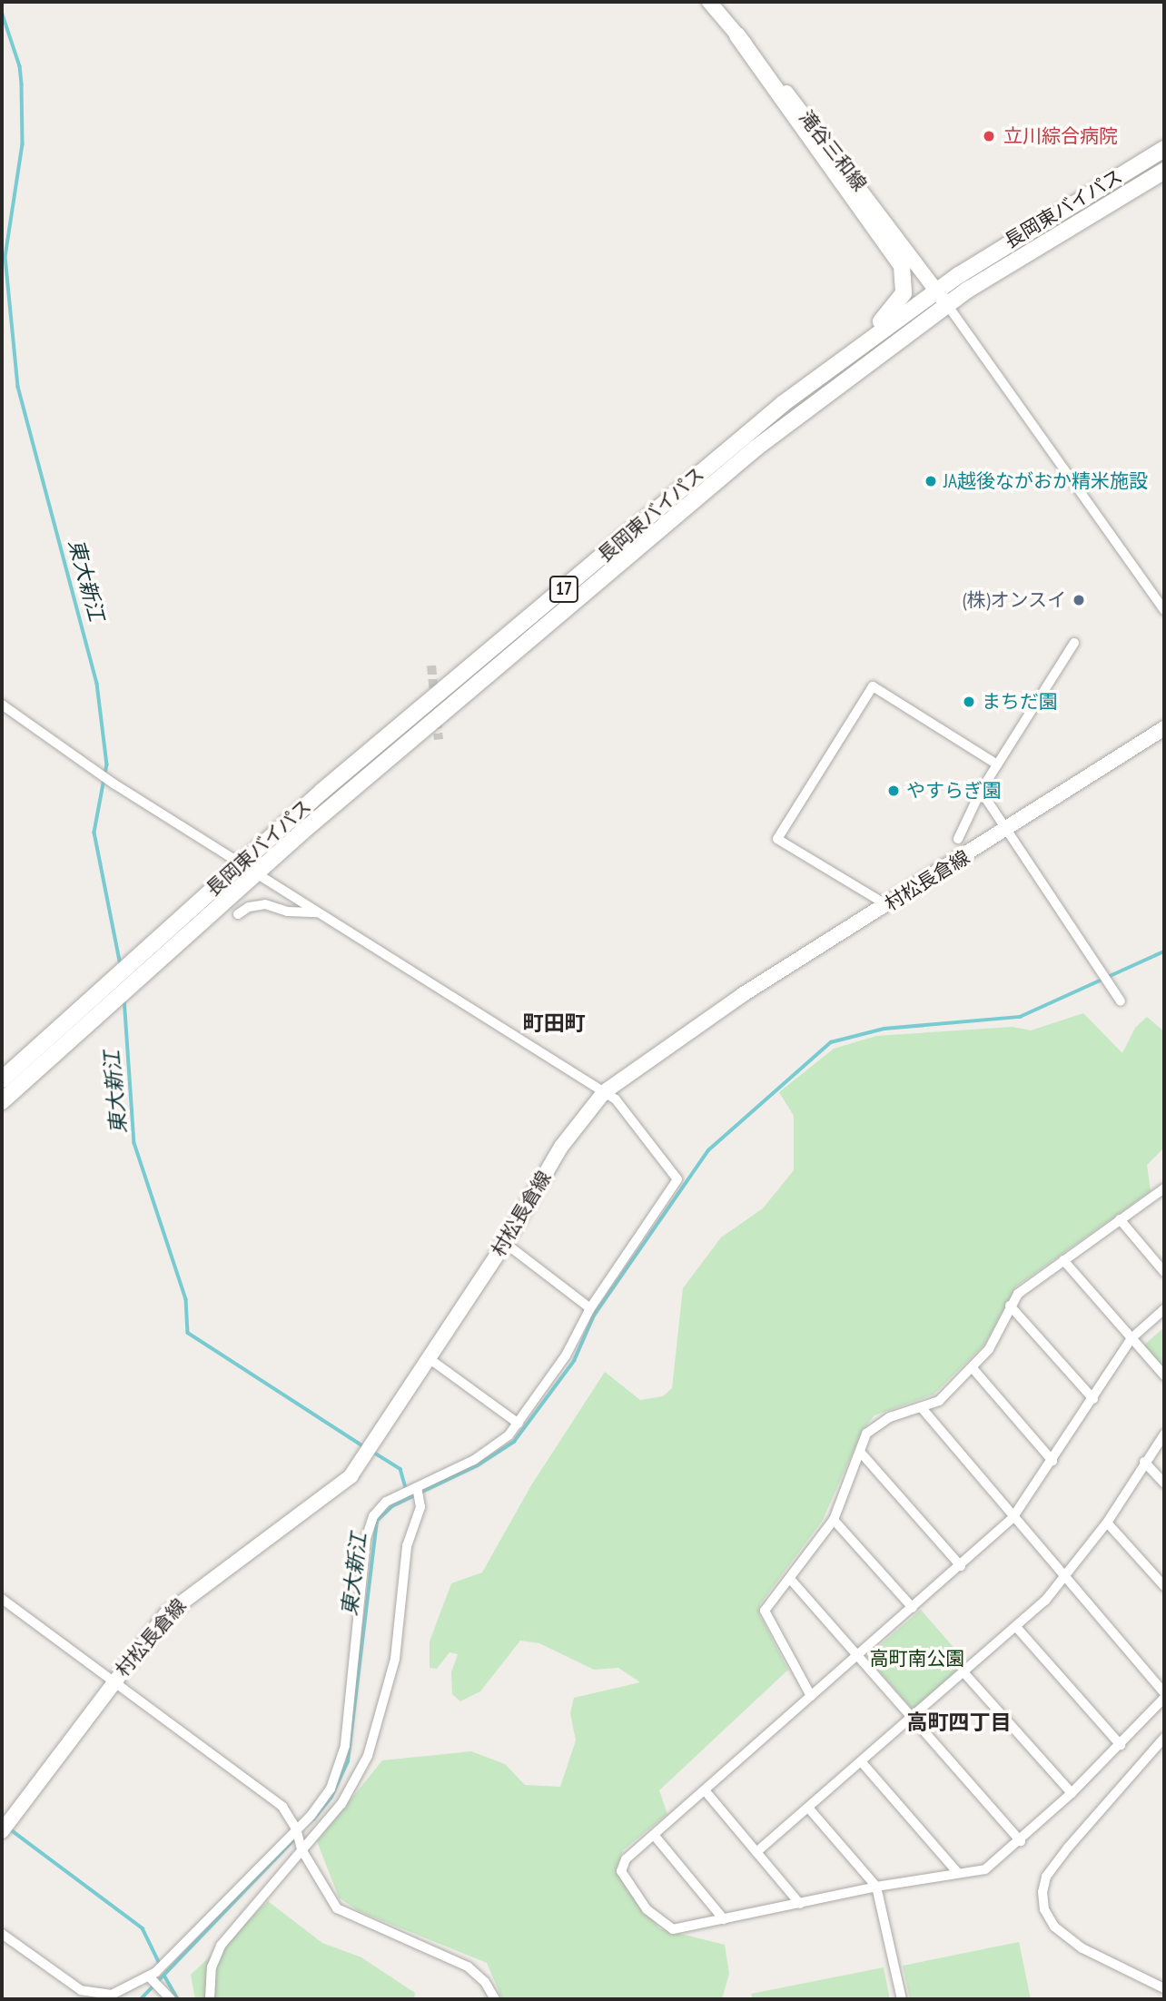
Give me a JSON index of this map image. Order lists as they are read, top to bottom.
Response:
{
  "streets": {
    "highway": ["長岡東バイパス", "17"],
    "main road": ["滝谷三和線", "村松長倉線"]
  },
  "crossings": [
    ["滝谷三和線", "長岡東バイパス"]
  ],
  "districts": ["町田町", "高町四丁目"],
  "water": ["東大新江"],
  "parks": ["高町南公園"],
  "places": [
    "立川綜合病院",
    "JA越後ながおか精米施設",
    "(株)オンスイ",
    "まちだ園",
    "やすらぎ園"
  ]
}
